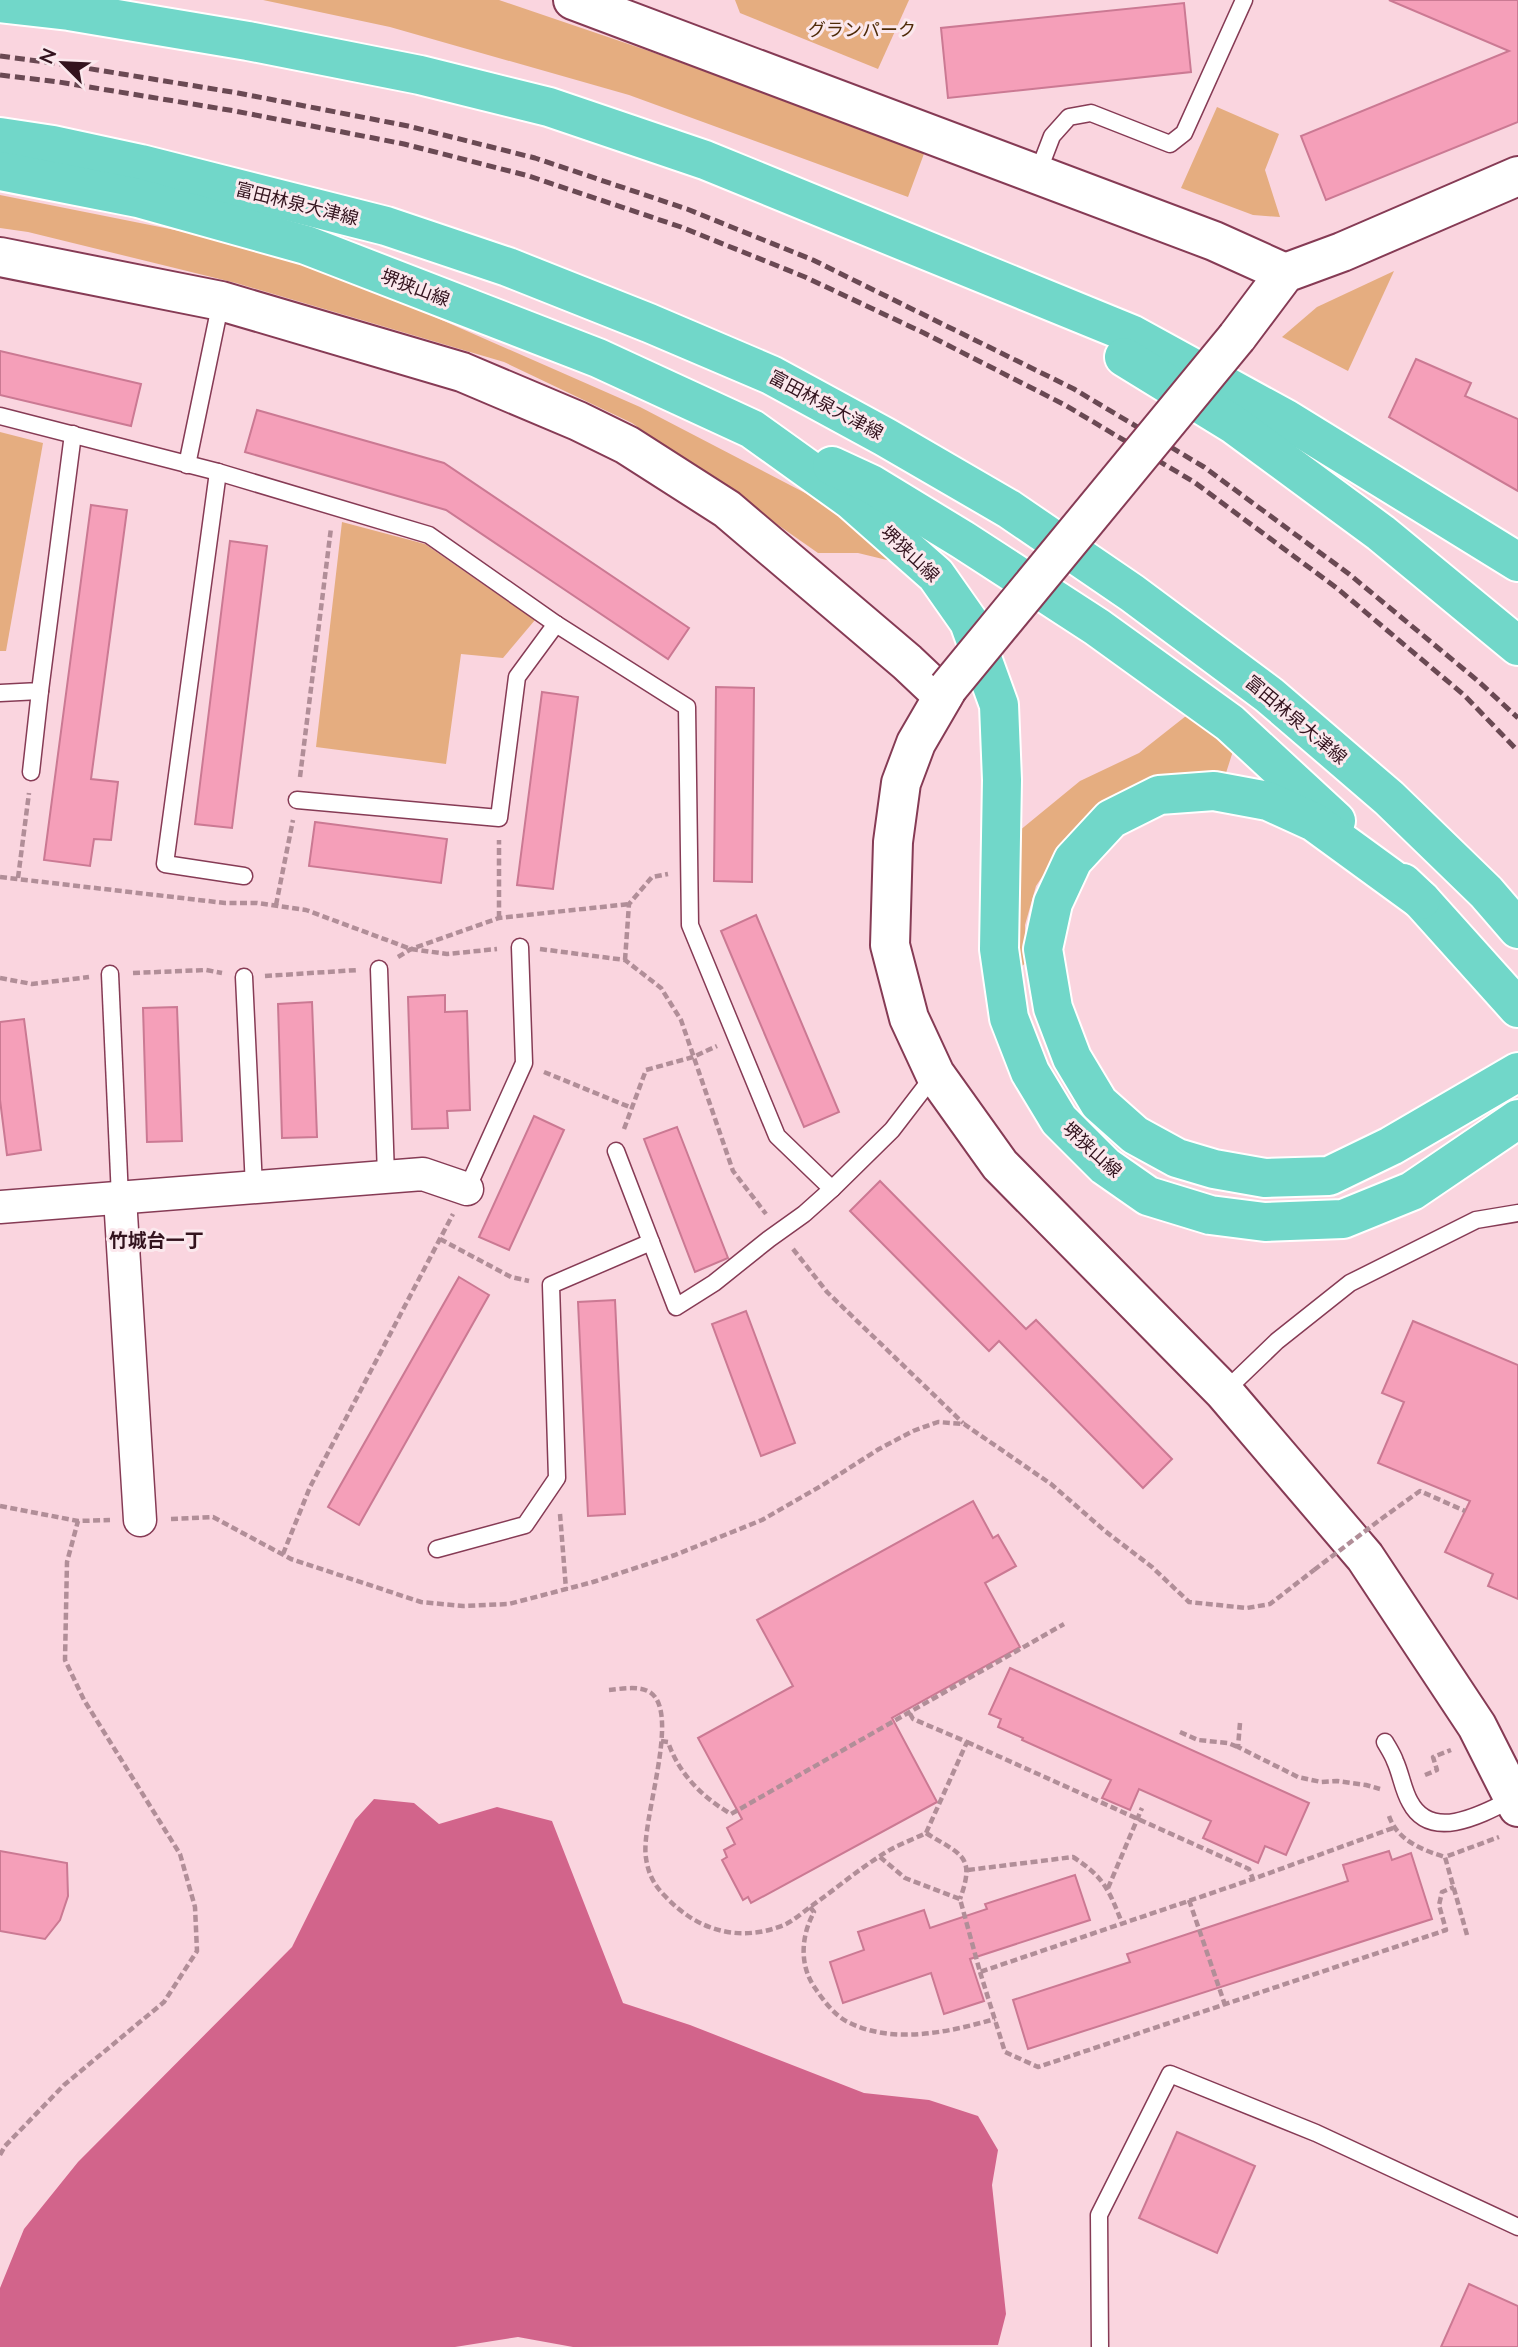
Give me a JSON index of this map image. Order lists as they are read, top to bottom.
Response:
{
  "streets": {
    "main road": ["富田林泉大津線", "堺狭山線"]
  },
  "districts": ["竹城台一丁"],
  "parks": ["グランパーク"],
  "north": "top left"
}
